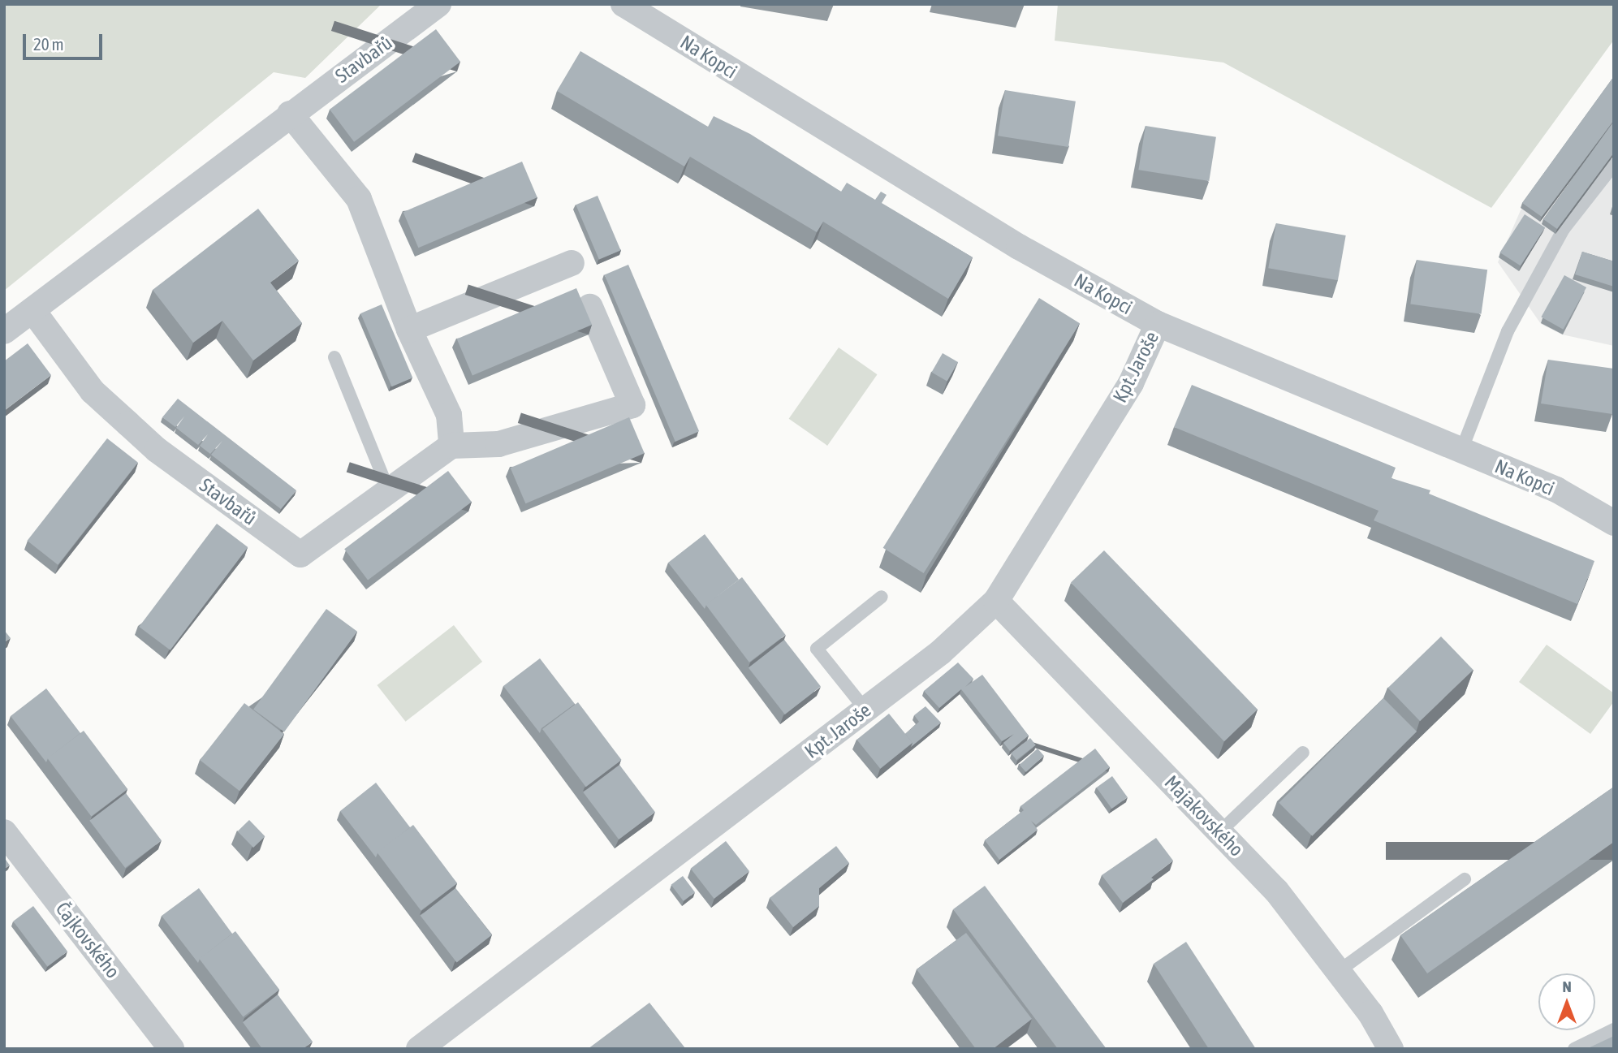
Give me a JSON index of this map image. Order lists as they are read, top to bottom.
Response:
{
  "streets": {
    "street": [
      "Na Kopci",
      "Stavbařů",
      "Kpt. Jaroše",
      "Majakovského",
      "Čajkovského"
    ]
  },
  "crossings": [
    ["Na Kopci", "Kpt. Jaroše"],
    ["Kpt. Jaroše", "Majakovského"]
  ],
  "scale_bar": "20 m",
  "north": "top"
}
